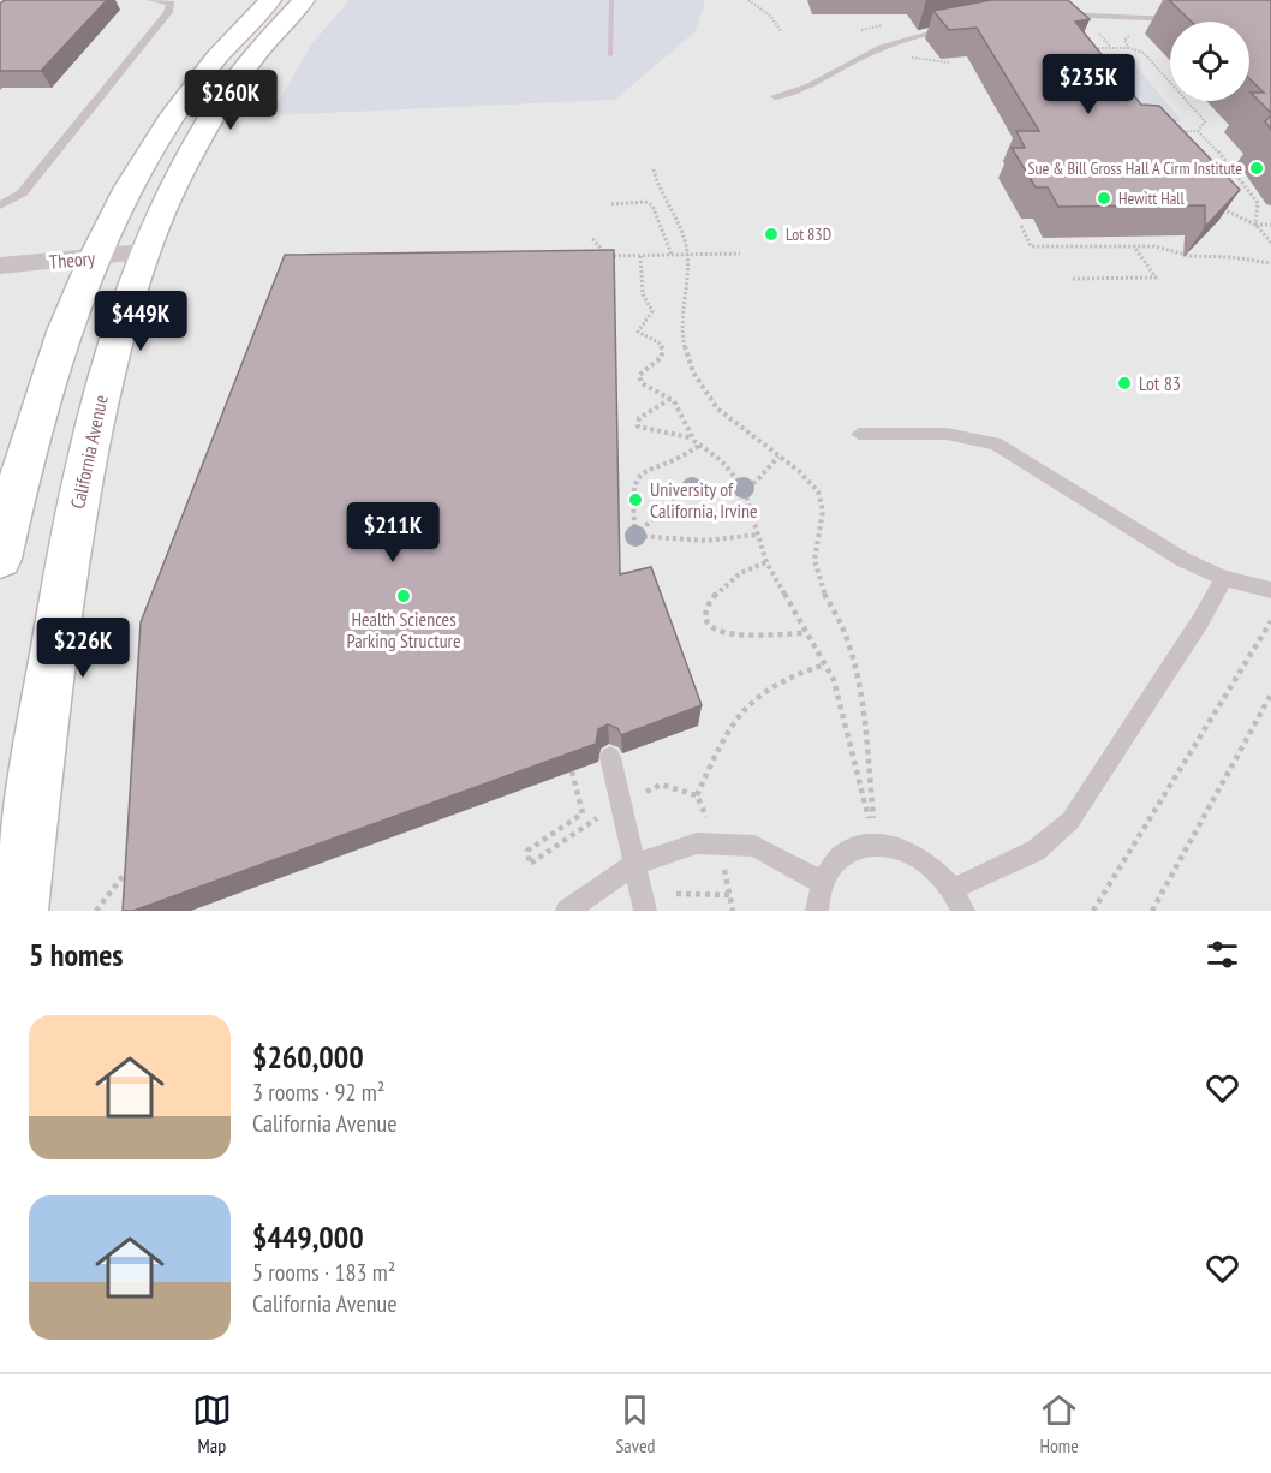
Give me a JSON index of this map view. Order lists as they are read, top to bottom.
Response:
{
  "streets": {
    "street": ["Theory", "California Avenue"]
  },
  "crossings": [
    ["Theory", "California Avenue"]
  ],
  "places": [
    "Sue & Bill Gross Hall A Cirm Institute",
    "Hewitt Hall",
    "Lot 83D",
    "Lot 83",
    "University of California, Irvine",
    "Health Sciences Parking Structure"
  ],
  "page": {
    "price": [
      "$235K",
      "$260K",
      "$449K",
      "$211K",
      "$226K"
    ],
    "heading": "5 homes",
    "list": [
      {
        "name": "$260,000",
        "note": "3 rooms · 92 m² · California Avenue"
      },
      {
        "name": "$449,000",
        "note": "5 rooms · 183 m² · California Avenue"
      }
    ],
    "tabs": ["Map", "Saved", "Home"]
  }
}
